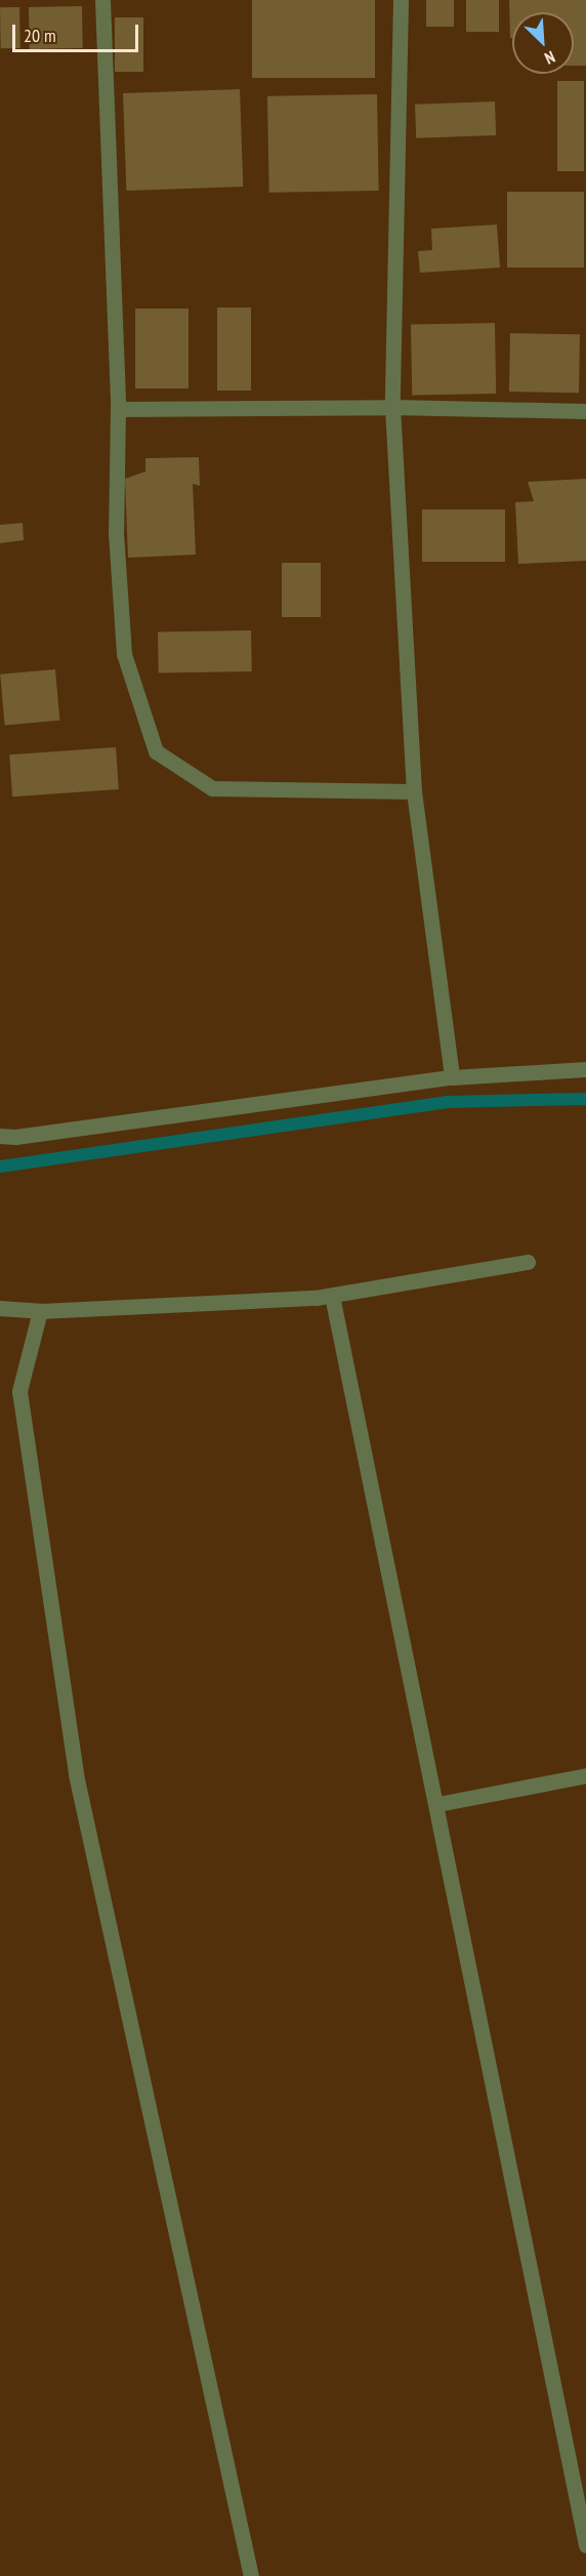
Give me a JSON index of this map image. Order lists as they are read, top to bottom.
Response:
{
  "scale_bar": "20 m",
  "north": "bottom right"
}
